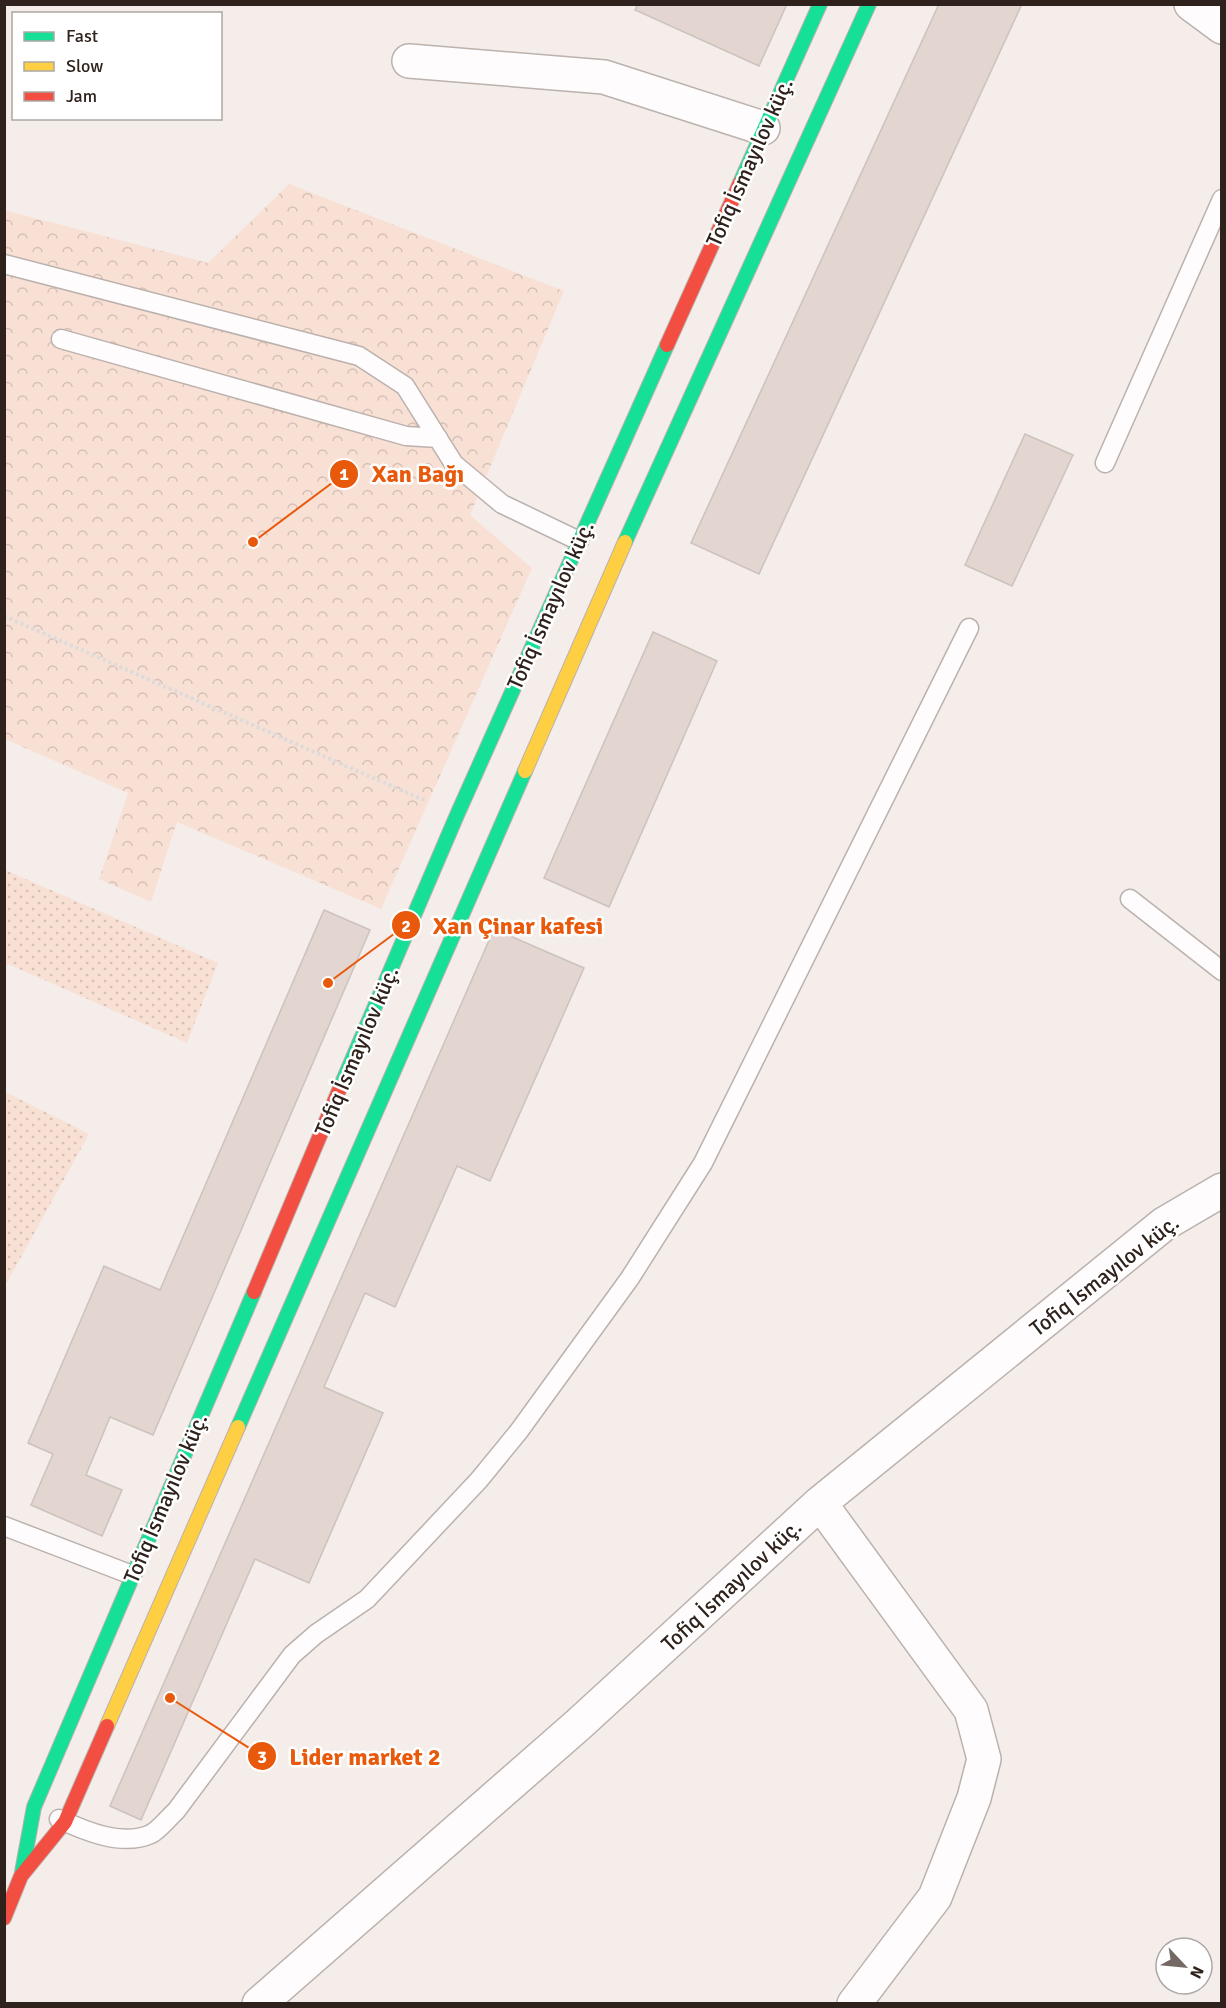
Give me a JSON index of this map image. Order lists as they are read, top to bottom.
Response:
{
  "streets": {
    "main road": ["Tofiq İsmayılov küç."]
  },
  "places": ["Xan Bağı", "Xan Çinar kafesi", "Lider market 2"],
  "legend": ["Fast", "Slow", "Jam"],
  "north": "bottom right"
}
